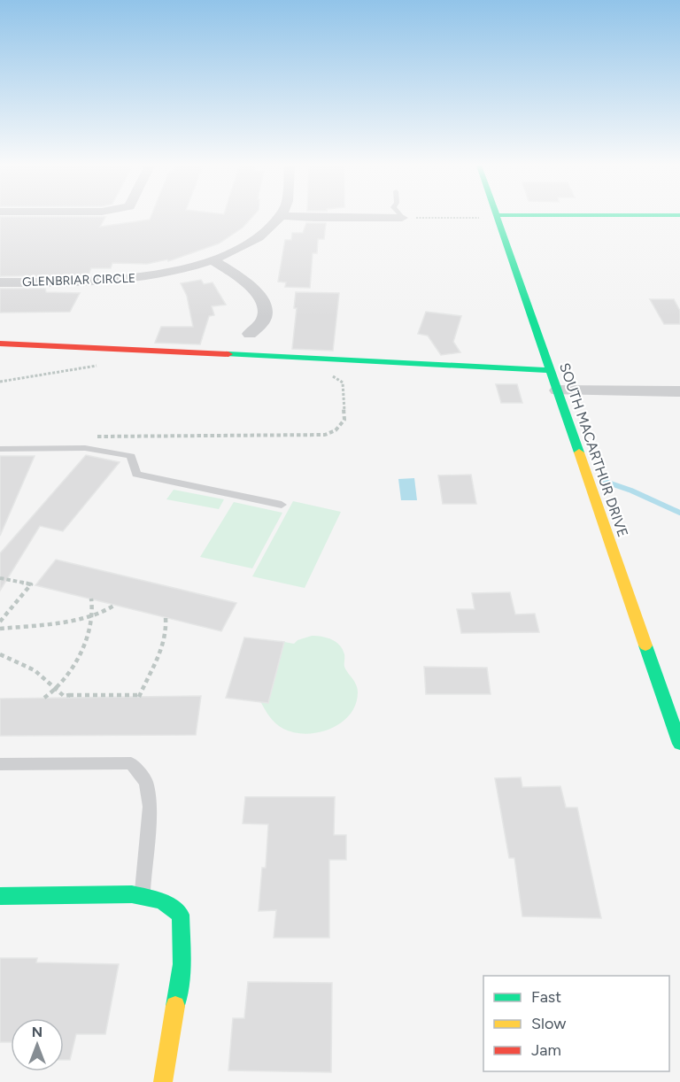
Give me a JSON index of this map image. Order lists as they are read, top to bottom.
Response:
{
  "streets": {
    "street": ["GLENBRIAR CIRCLE", "SOUTH MACARTHUR DRIVE"]
  },
  "legend": ["Fast", "Slow", "Jam"],
  "north": "top"
}
